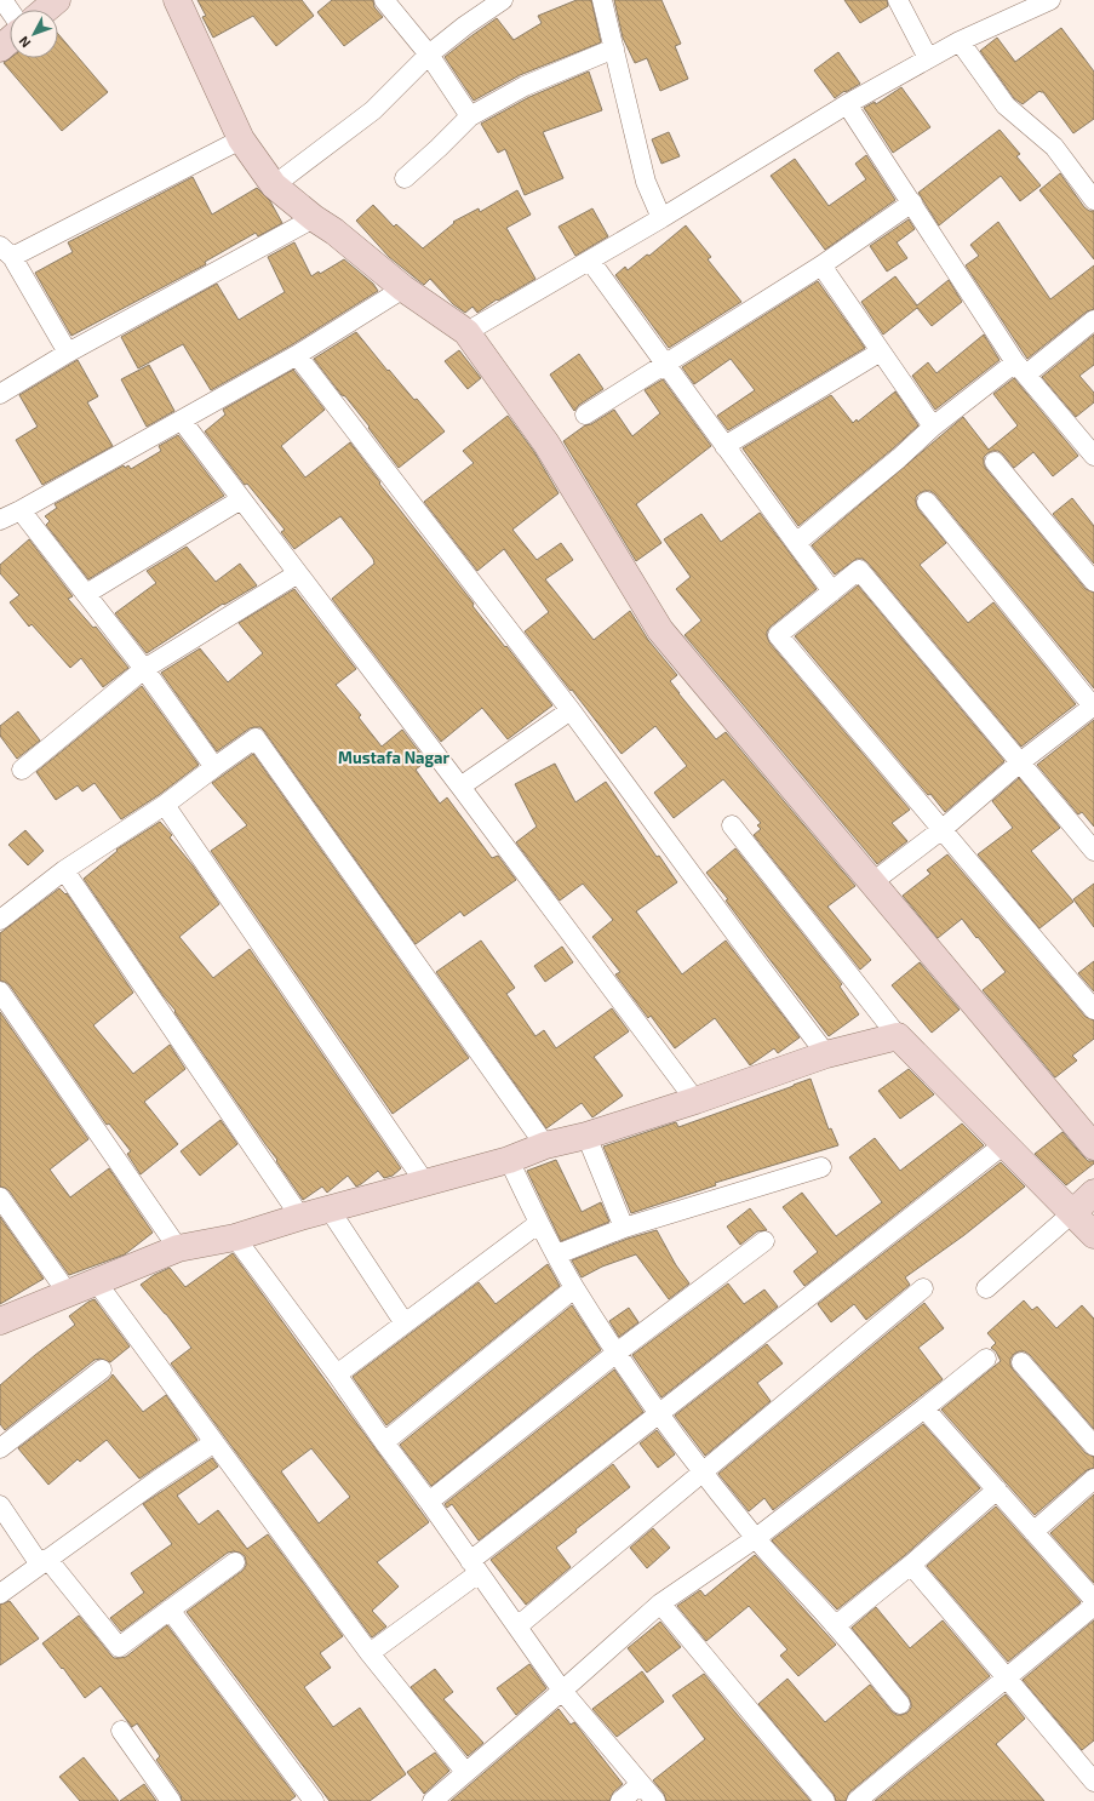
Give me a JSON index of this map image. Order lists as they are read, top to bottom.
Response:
{
  "districts": ["Mustafa Nagar"],
  "north": "bottom left"
}
